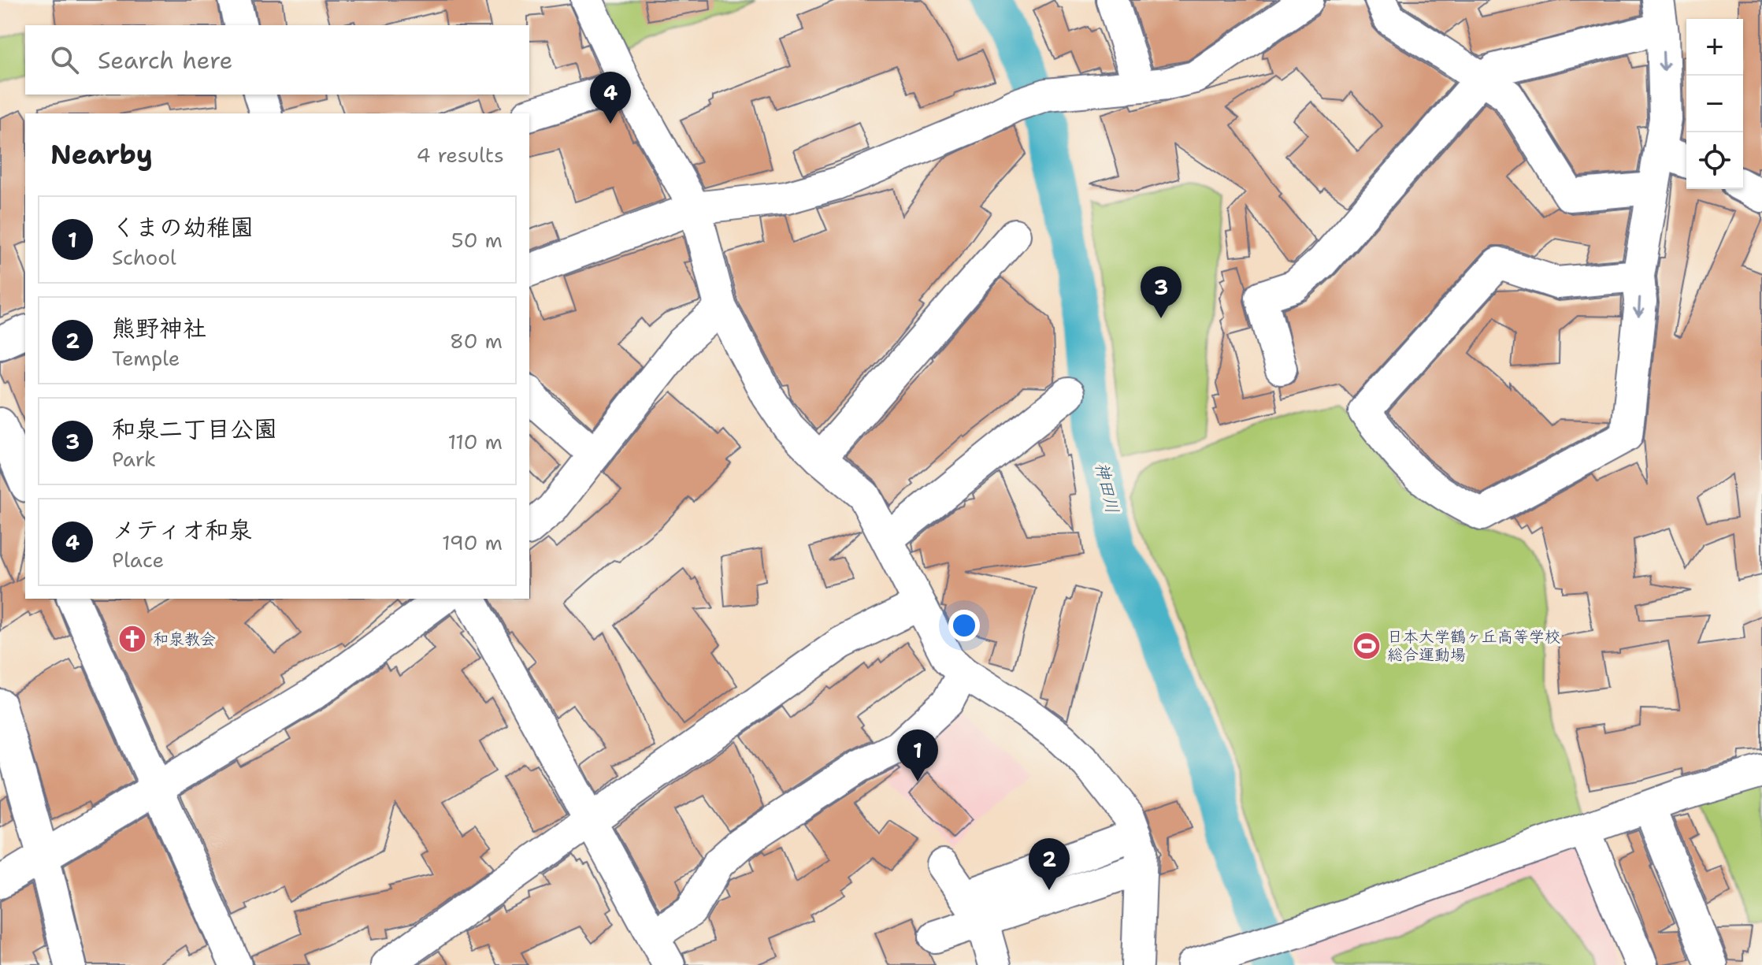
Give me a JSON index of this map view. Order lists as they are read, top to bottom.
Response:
{
  "water": ["神田川"],
  "places": {
    "church": ["和泉教会"],
    "sports": ["日本大学鶴ヶ丘高等学校 総合運動場"]
  },
  "page": {
    "map_buttons": ["+", "−"],
    "search": "Search here",
    "pins": [
      "4",
      "3",
      "1",
      "2"
    ],
    "heading": ["Nearby", "4 results"],
    "list": [
      {
        "mark": "1",
        "name": "くまの幼稚園",
        "note": "School",
        "value": "50 m"
      },
      {
        "mark": "2",
        "name": "熊野神社",
        "note": "Temple",
        "value": "80 m"
      },
      {
        "mark": "3",
        "name": "和泉二丁目公園",
        "note": "Park",
        "value": "110 m"
      },
      {
        "mark": "4",
        "name": "メティオ和泉",
        "note": "Place",
        "value": "190 m"
      }
    ]
  }
}
